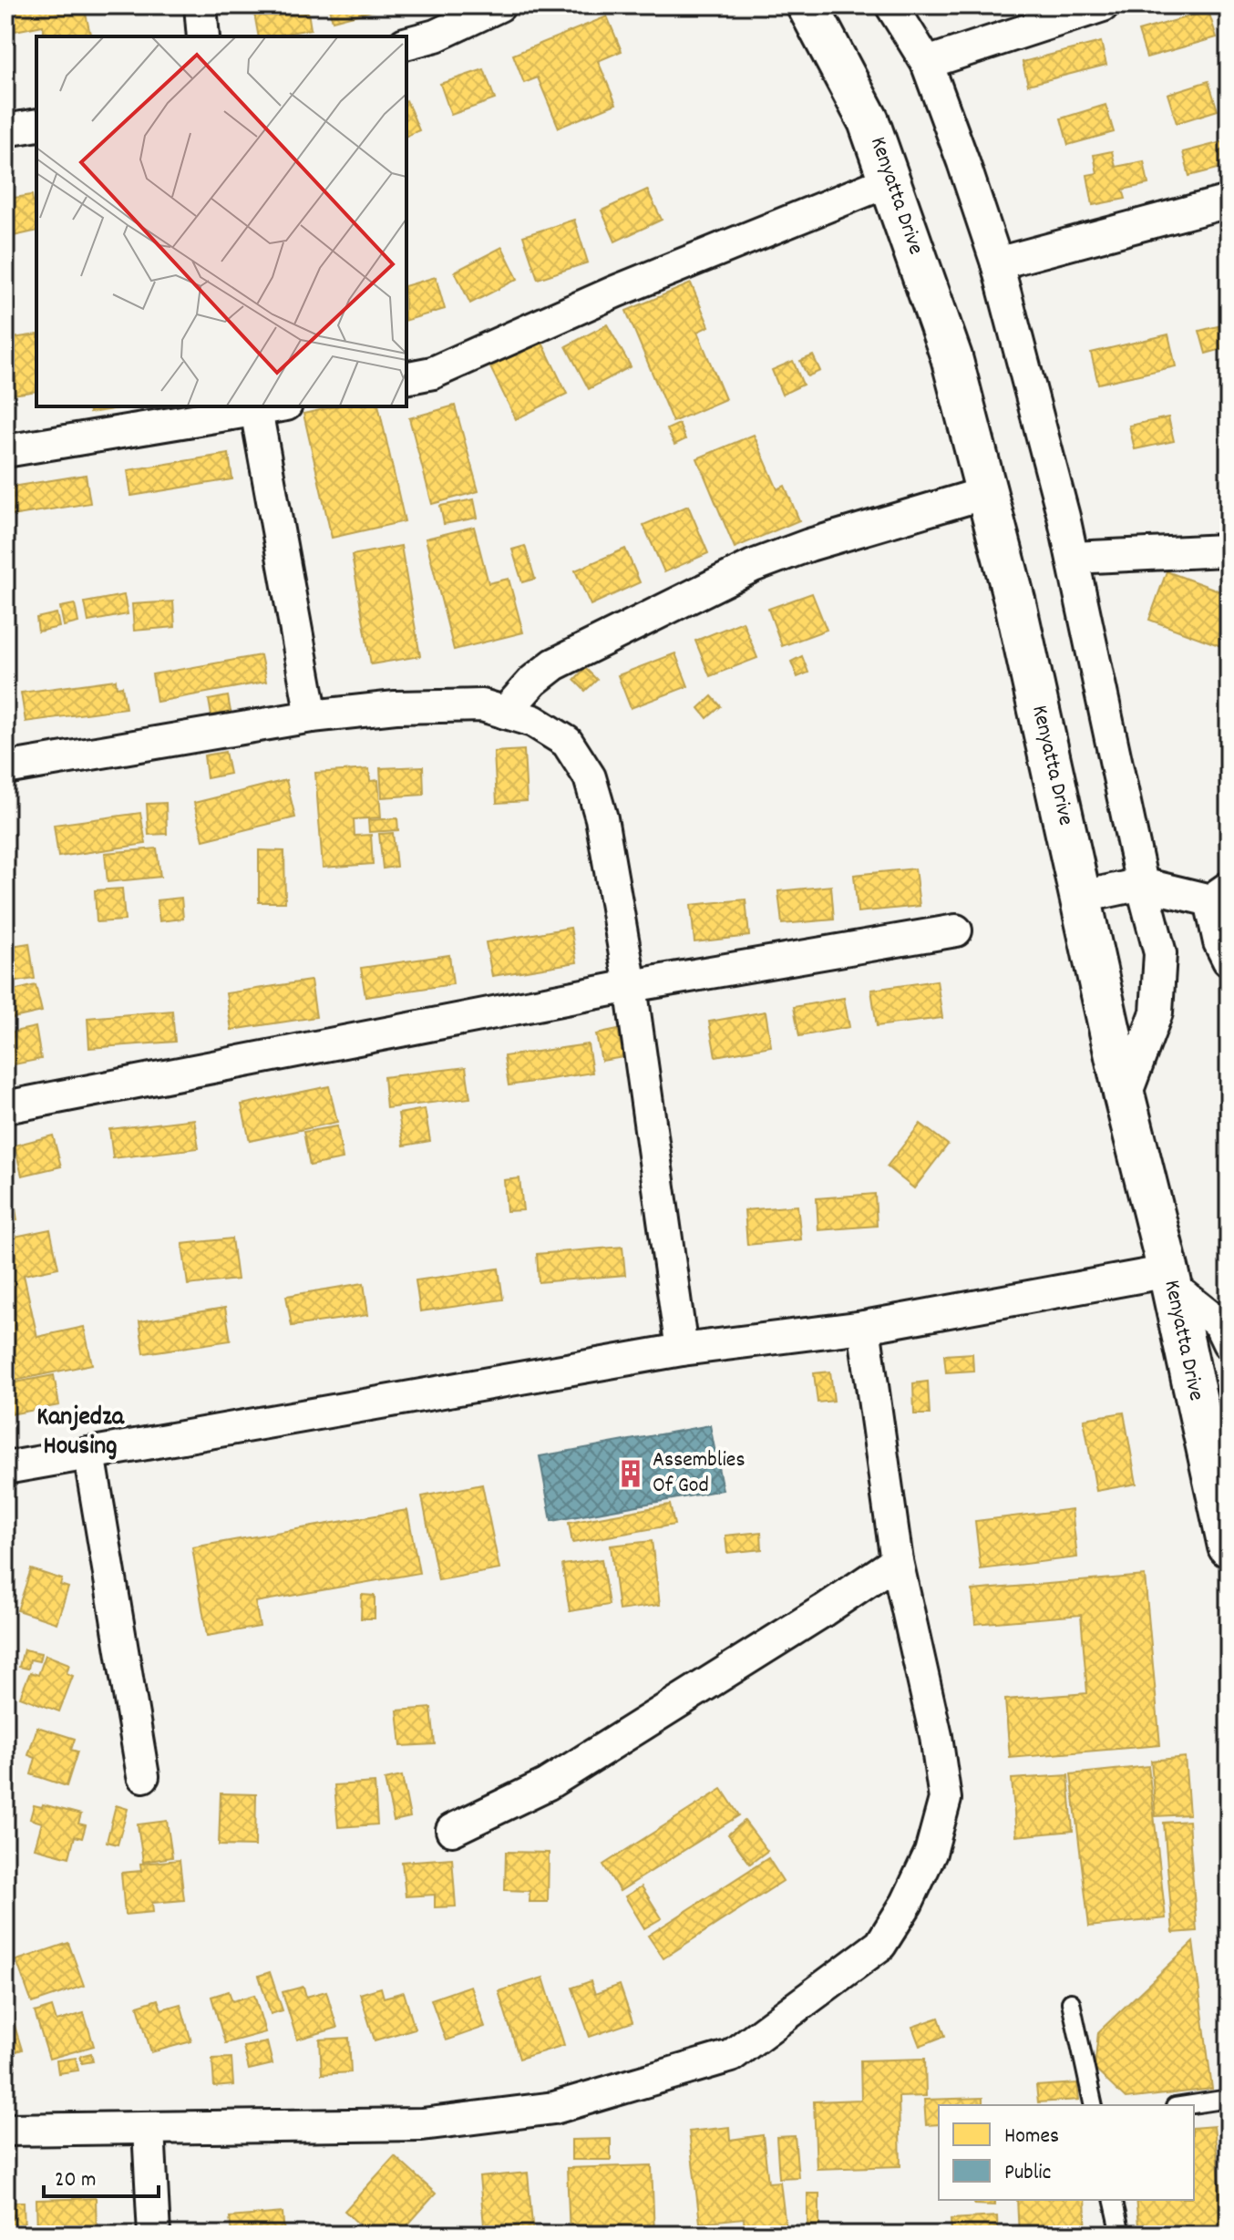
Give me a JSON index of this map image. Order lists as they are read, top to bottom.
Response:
{
  "streets": {
    "main road": ["Kenyatta Drive"]
  },
  "districts": ["Kanjedza Housing"],
  "places": {
    "building": ["Assemblies Of God"]
  },
  "legend": ["Homes", "Public"],
  "scale_bar": "20 m"
}
